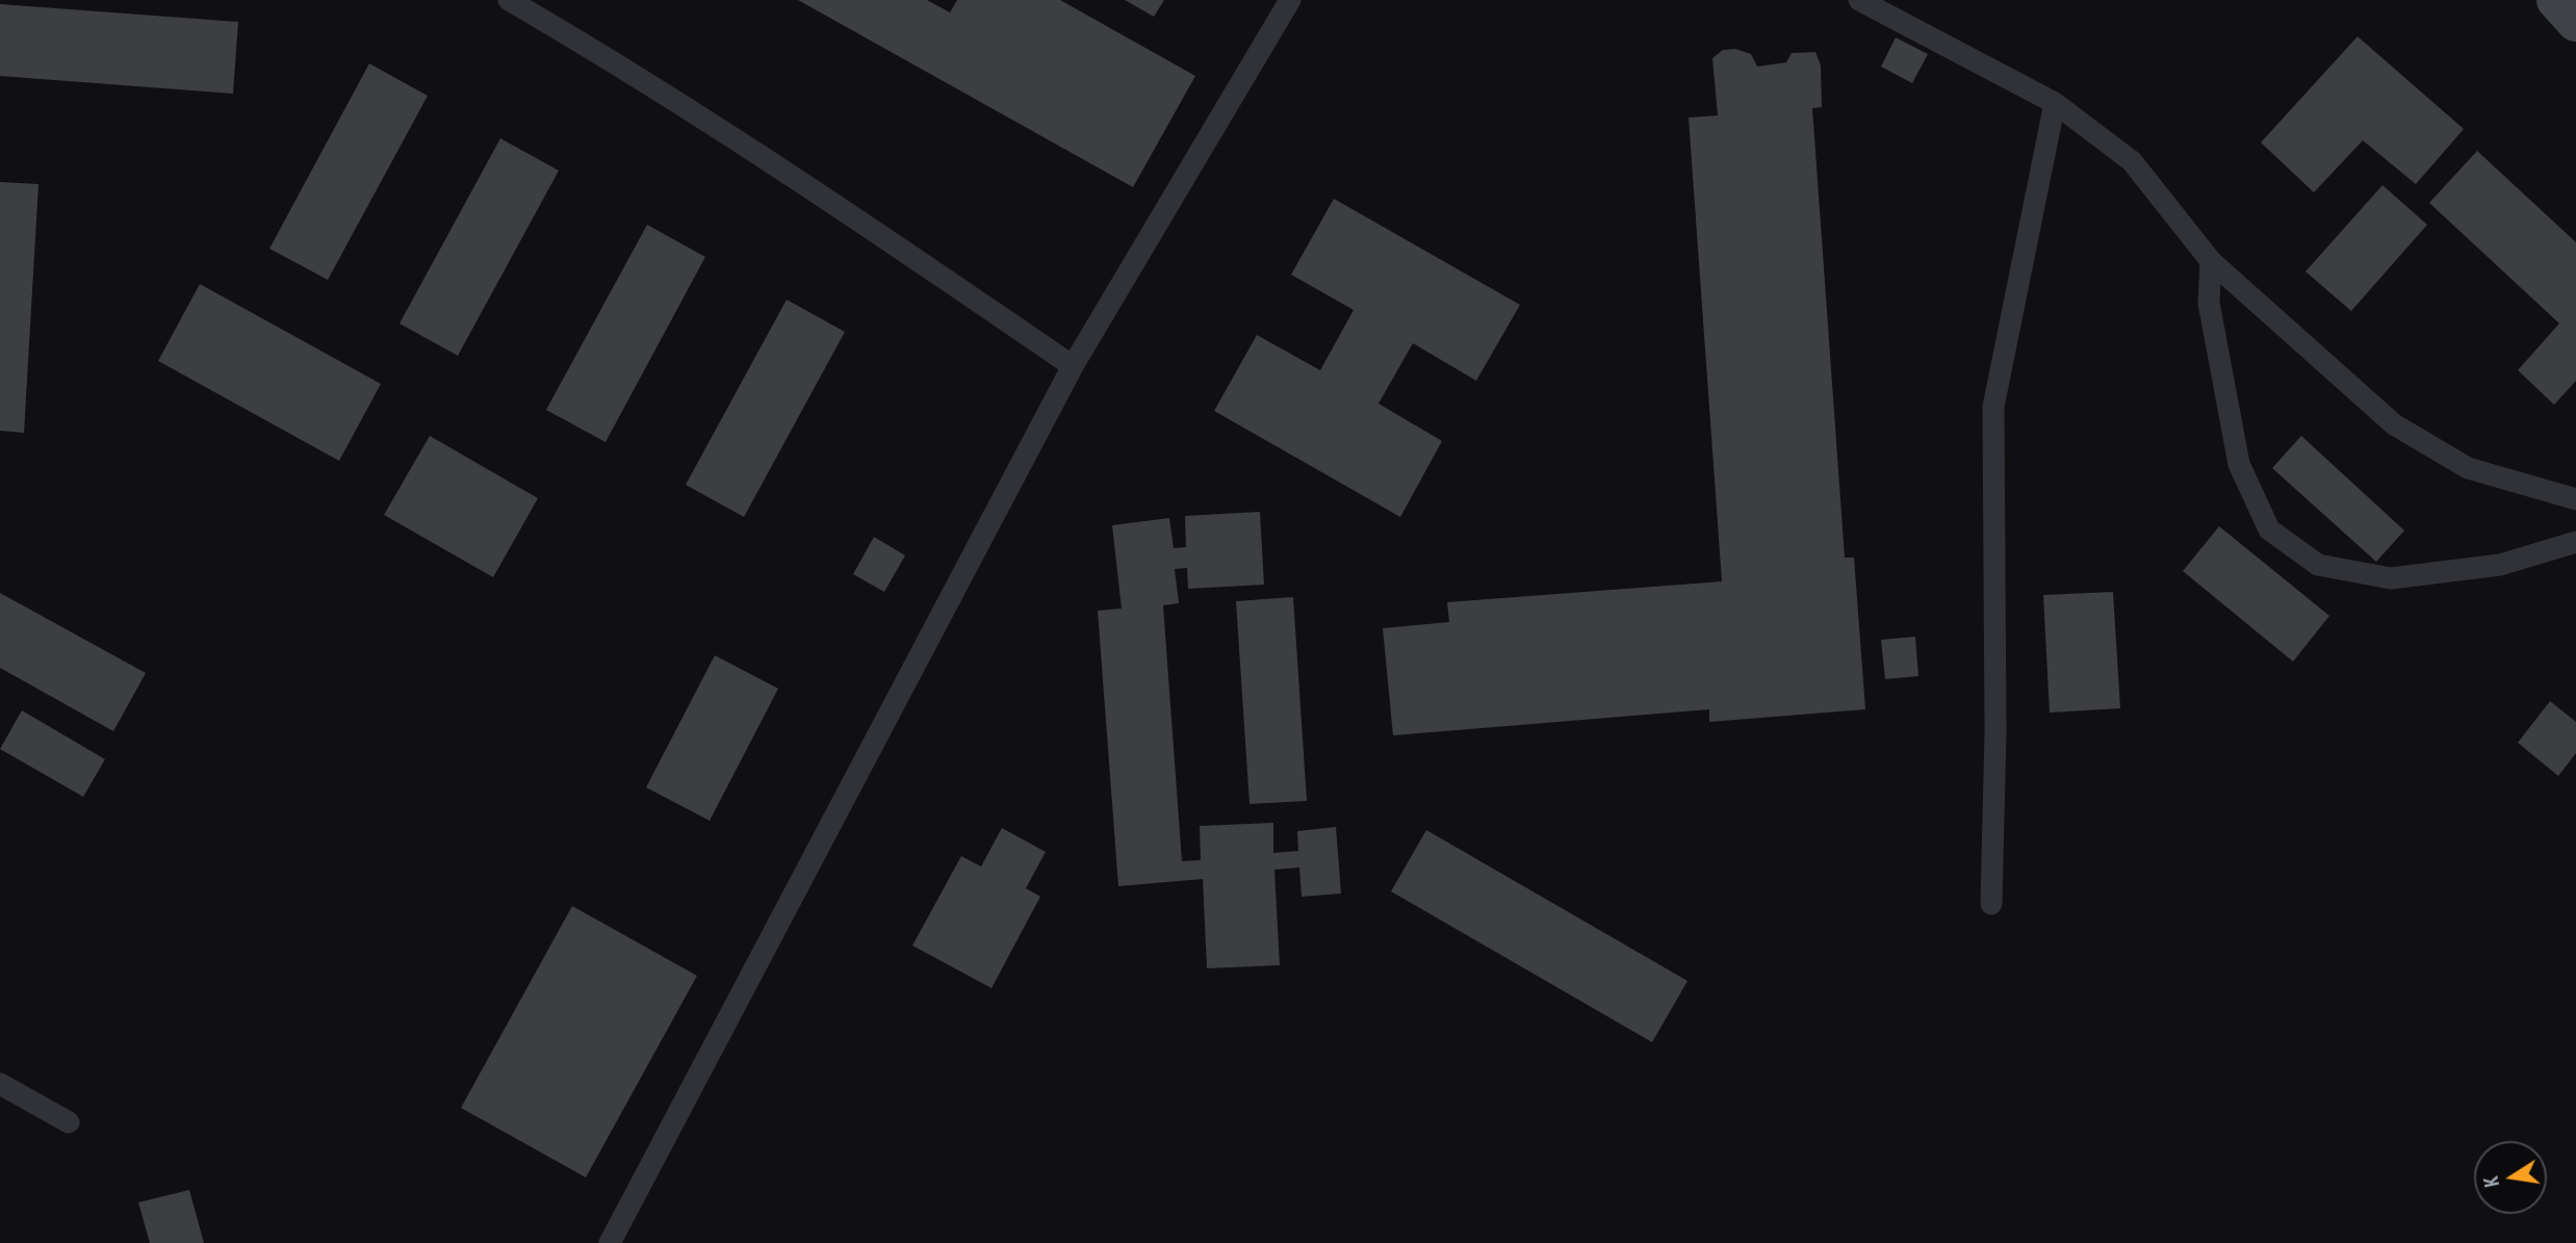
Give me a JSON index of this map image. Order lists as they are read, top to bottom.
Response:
{
  "north": "left"
}
